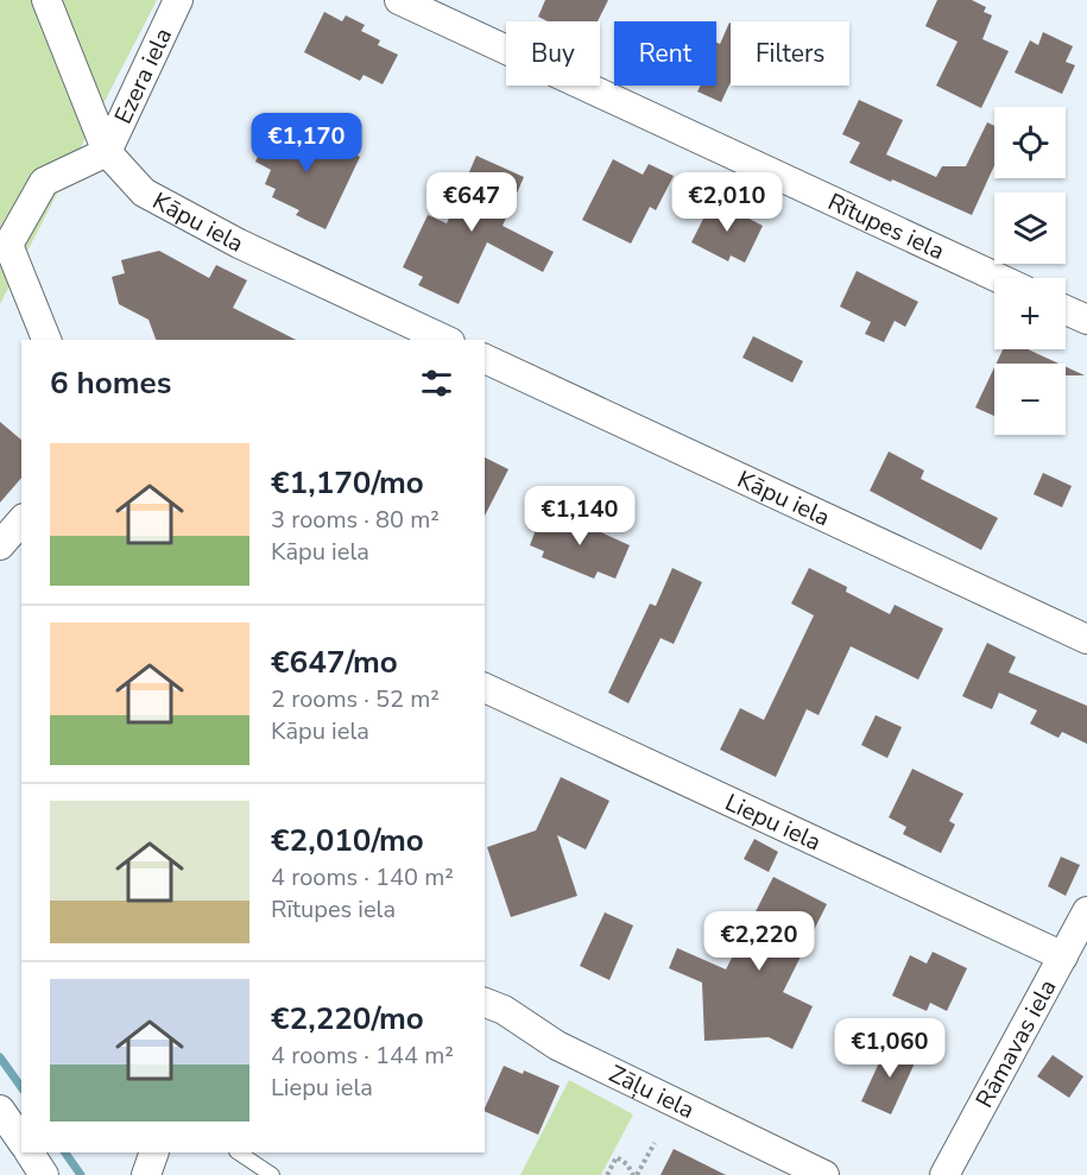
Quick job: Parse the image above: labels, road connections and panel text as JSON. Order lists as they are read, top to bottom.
{
  "streets": {
    "street": [
      "Ezera iela",
      "Kāpu iela",
      "Rītupes iela",
      "Liepu iela",
      "Rāmavas iela",
      "Zāļu iela"
    ]
  },
  "crossings": [
    ["Ezera iela", "Kāpu iela"],
    ["Liepu iela", "Rāmavas iela"]
  ],
  "page": {
    "chip": ["Buy", "Rent", "Filters"],
    "map_buttons": ["+", "−"],
    "price": [
      "€1,170",
      "€647",
      "€2,010",
      "€1,140",
      "€2,220",
      "€1,060"
    ],
    "heading": "6 homes",
    "list": [
      {
        "name": "€1,170/mo",
        "note": "3 rooms · 80 m² · Kāpu iela"
      },
      {
        "name": "€647/mo",
        "note": "2 rooms · 52 m² · Kāpu iela"
      },
      {
        "name": "€2,010/mo",
        "note": "4 rooms · 140 m² · Rītupes iela"
      },
      {
        "name": "€2,220/mo",
        "note": "4 rooms · 144 m² · Liepu iela"
      }
    ]
  }
}
